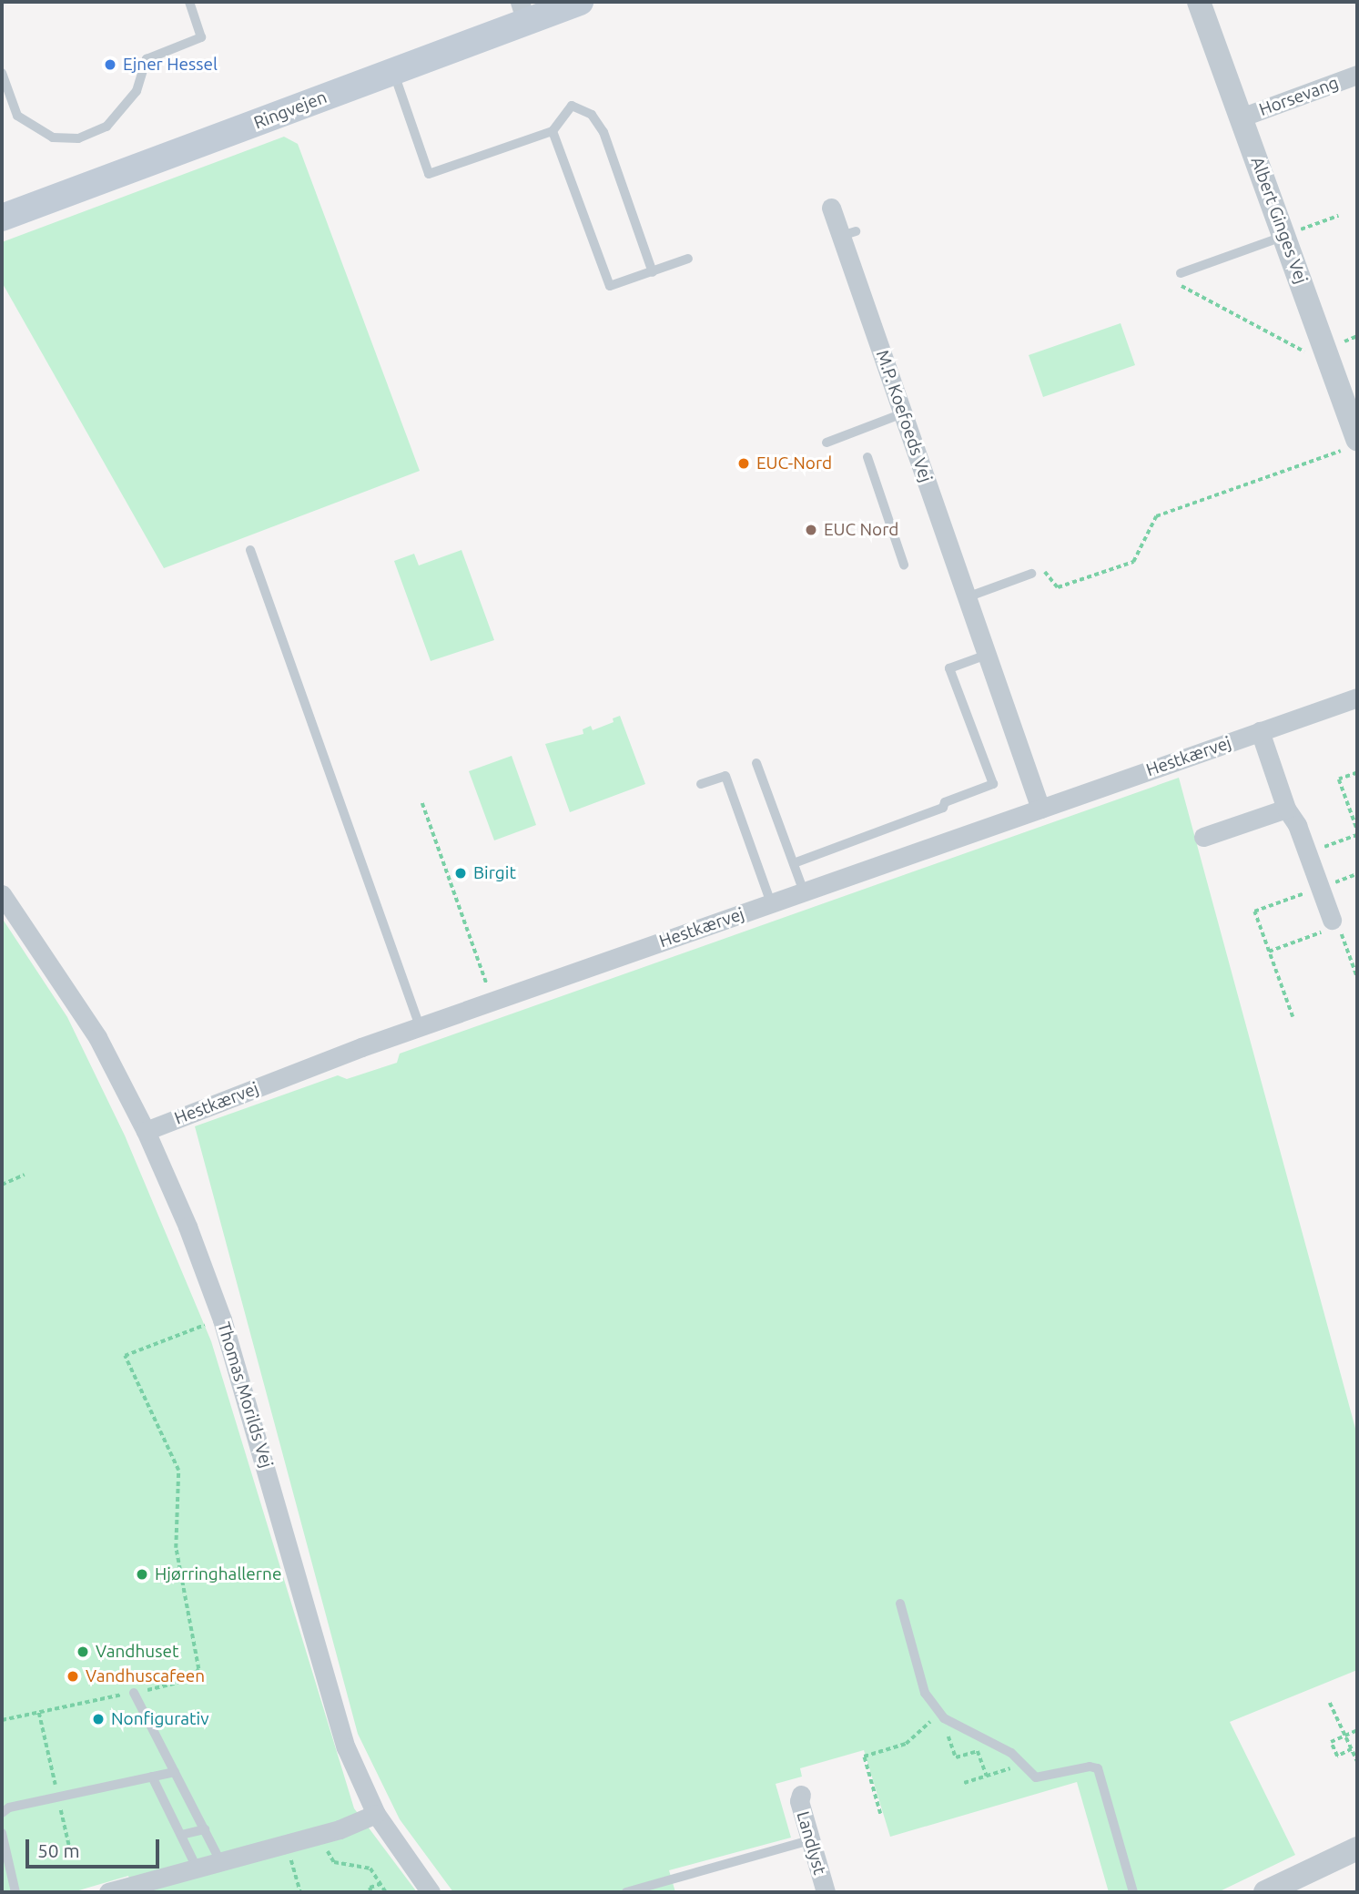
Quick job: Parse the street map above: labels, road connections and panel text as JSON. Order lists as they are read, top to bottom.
{
  "streets": {
    "main road": ["Ringvejen"],
    "street": [
      "Horsevang",
      "Albert Ginges Vej",
      "M.P. Koefoeds Vej",
      "Hestkærvej",
      "Thomas Morilds Vej",
      "Landlyst"
    ]
  },
  "crossings": [
    ["Horsevang", "Albert Ginges Vej"],
    ["M.P. Koefoeds Vej", "Hestkærvej"],
    ["Hestkærvej", "Thomas Morilds Vej"]
  ],
  "places": [
    "Ejner Hessel",
    "EUC-Nord",
    "EUC Nord",
    "Birgit",
    "Hjørringhallerne",
    "Vandhuset",
    "Vandhuscafeen",
    "Nonfigurativ"
  ],
  "scale_bar": "50 m"
}
